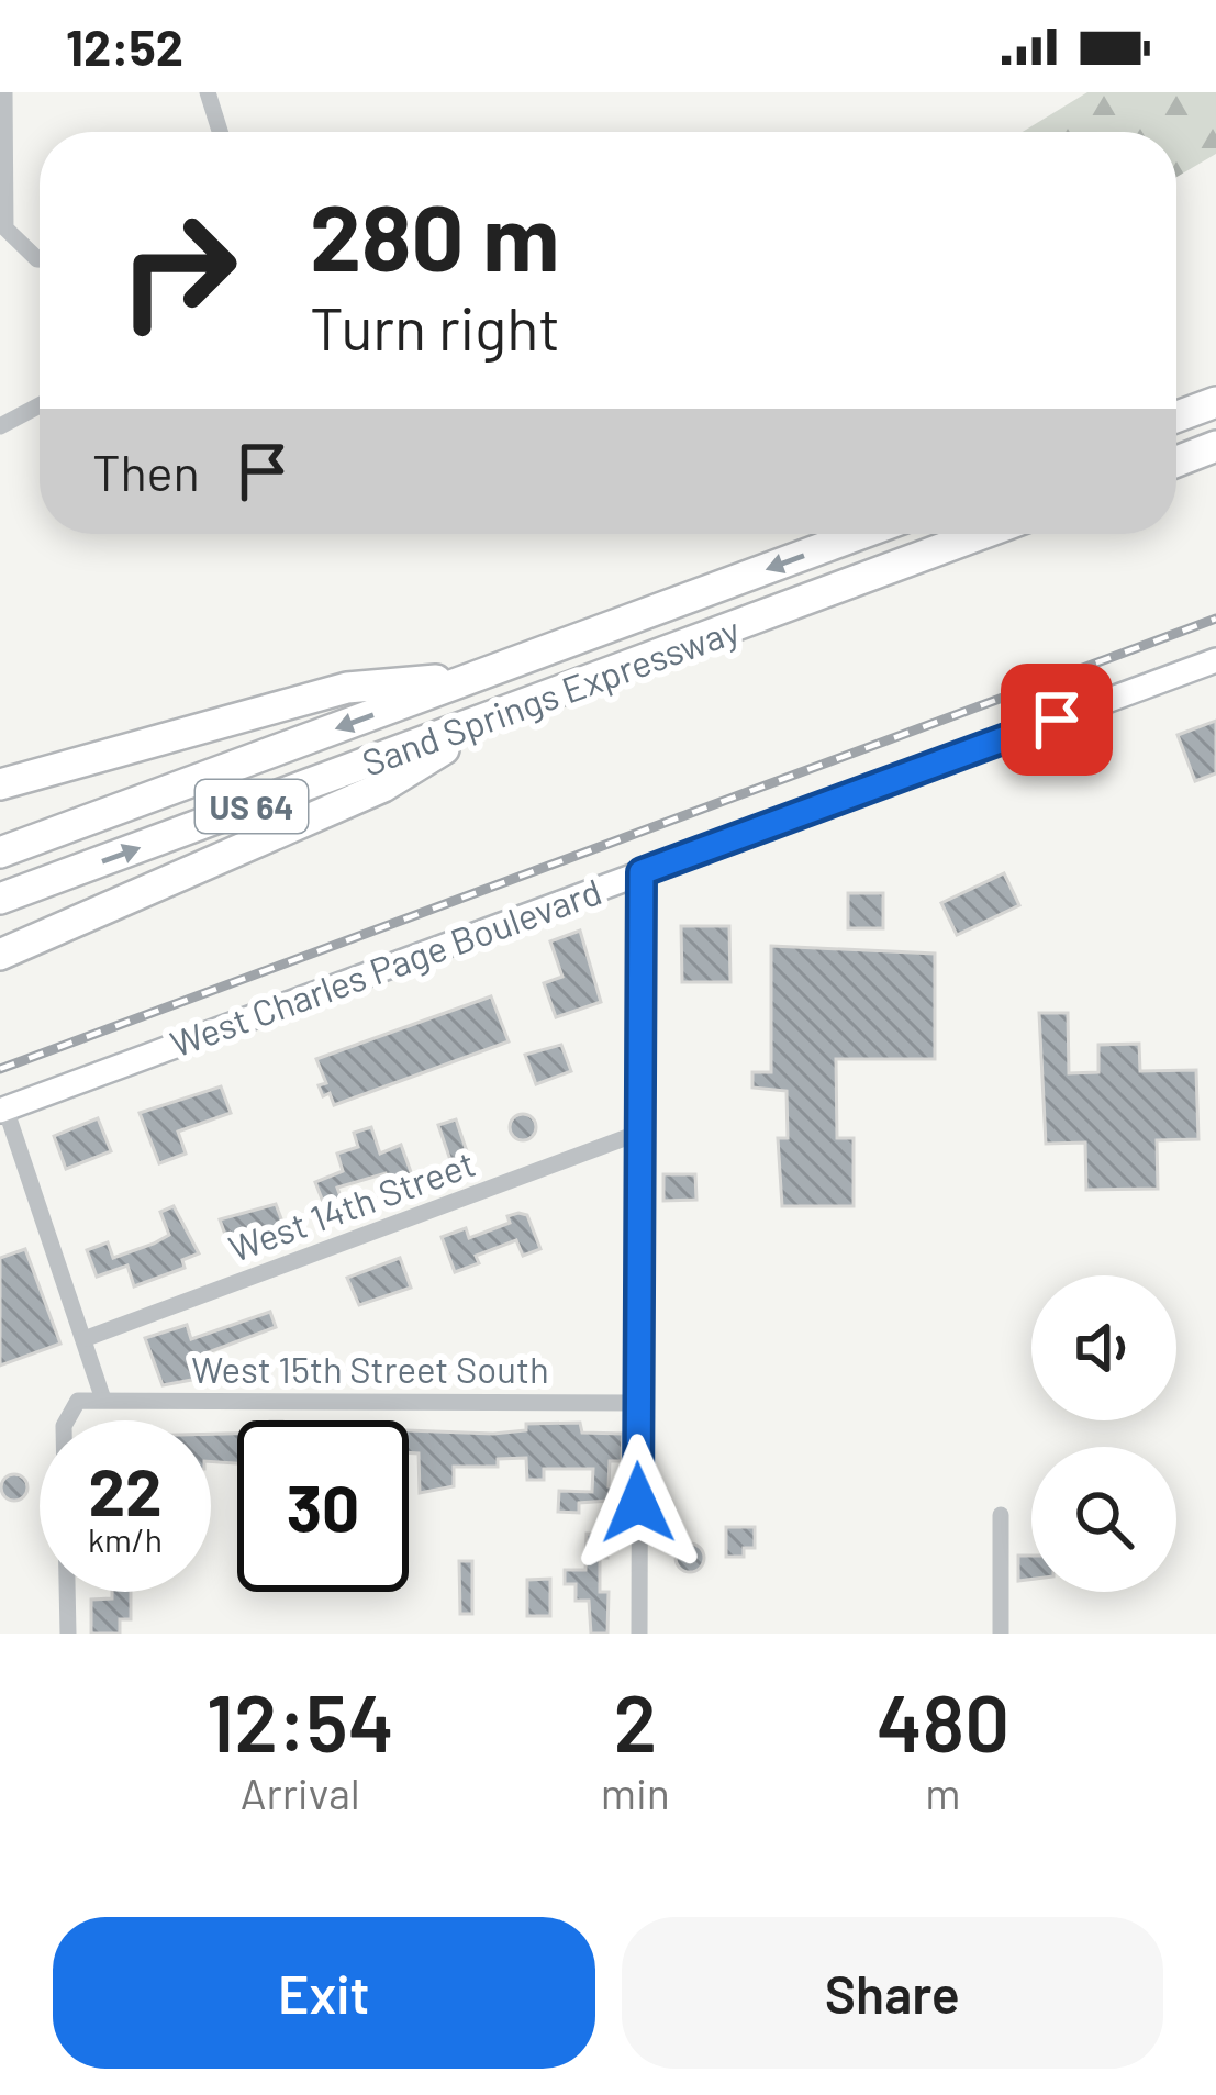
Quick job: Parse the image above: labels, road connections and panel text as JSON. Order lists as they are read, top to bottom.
{
  "streets": {
    "highway": ["Sand Springs Expressway", "US 64"],
    "main road": ["West Charles Page Boulevard"],
    "street": ["West 14th Street", "West 15th Street South"]
  },
  "page": {
    "status": "12:52",
    "turn": ["280 m", "Turn right"],
    "then": "Then",
    "speed": "22 km/h",
    "limit": "30",
    "eta": [
      "12:54",
      "Arrival",
      "2",
      "min",
      "480",
      "m"
    ],
    "buttons": ["Exit", "Share"]
  }
}
